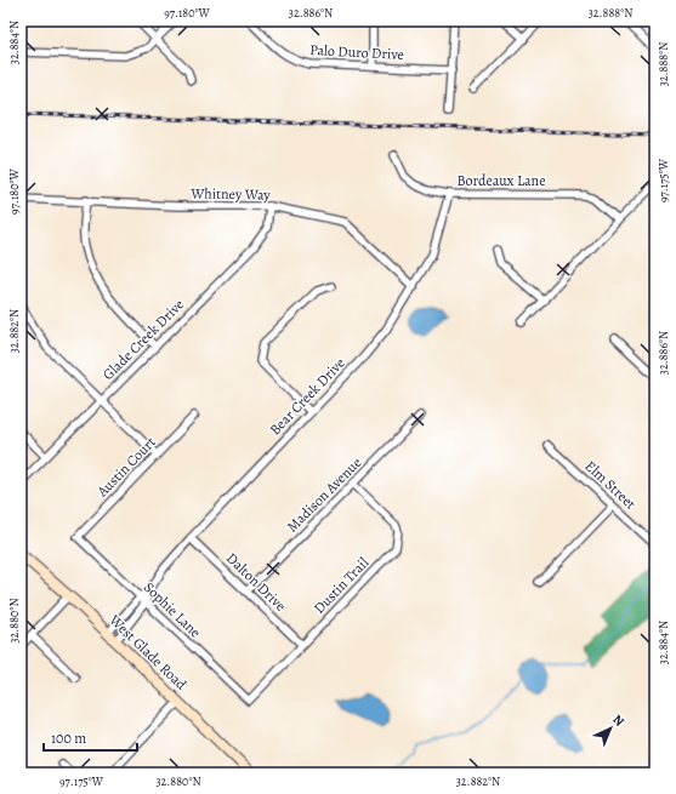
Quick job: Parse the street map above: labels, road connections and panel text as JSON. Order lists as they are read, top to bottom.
{
  "streets": {
    "main road": ["West Glade Road"],
    "street": [
      "Palo Duro Drive",
      "Bordeaux Lane",
      "Whitney Way",
      "Glade Creek Drive",
      "Bear Creek Drive",
      "Austin Court",
      "Elm Street",
      "Madison Avenue",
      "Dalton Drive",
      "Dustin Trail",
      "Sophie Lane"
    ]
  },
  "crossings": [
    ["Bordeaux Lane", "Bear Creek Drive"],
    ["Whitney Way", "Glade Creek Drive"],
    ["Whitney Way", "Bear Creek Drive"],
    ["Bear Creek Drive", "Dalton Drive"],
    ["Bear Creek Drive", "Sophie Lane"],
    ["Bear Creek Drive", "West Glade Road"],
    ["Austin Court", "Sophie Lane"],
    ["Madison Avenue", "Dalton Drive"],
    ["Madison Avenue", "Dustin Trail"],
    ["Dalton Drive", "Dustin Trail"],
    ["Dustin Trail", "Sophie Lane"]
  ],
  "scale_bar": "100 m",
  "north": "top right",
  "coordinates": [
    "97.180°W",
    "32.886°N",
    "32.888°N",
    "32.884°N",
    "97.175°W",
    "32.882°N",
    "32.880°N"
  ]
}
